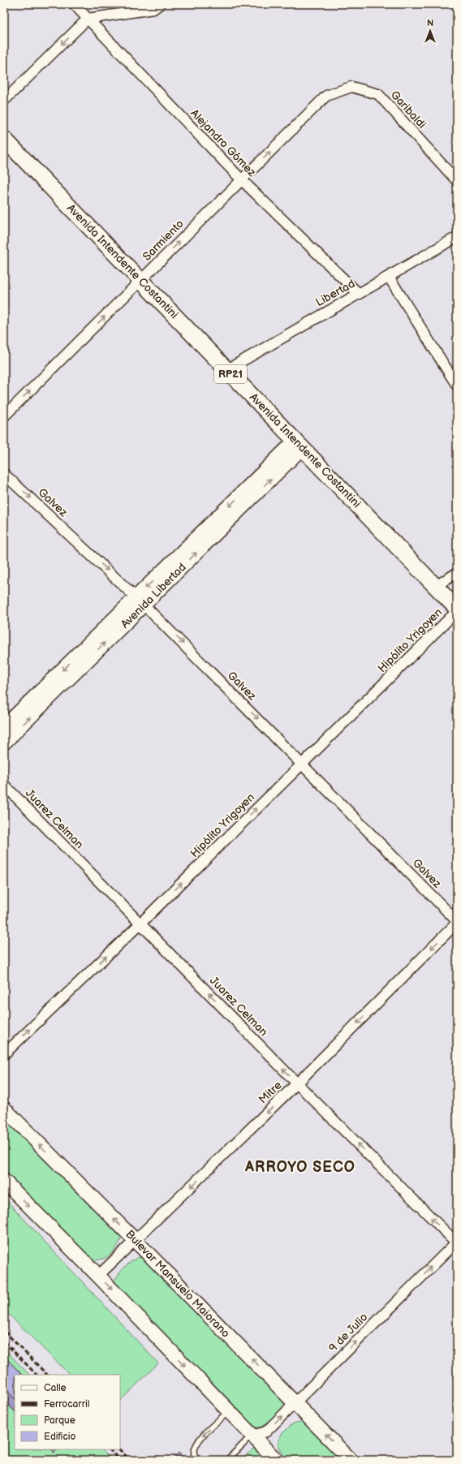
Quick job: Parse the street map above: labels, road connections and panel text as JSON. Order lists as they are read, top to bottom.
{
  "streets": {
    "main road": [
      "Avenida Intendente Costantini",
      "RP21",
      "Avenida Libertad",
      "Bulevar Mansuelo Maiorano"
    ],
    "street": [
      "Garibaldi",
      "Alejandro Gómez",
      "Sarmiento",
      "Libertad",
      "Galvez",
      "Hipólito Yrigoyen",
      "Juarez Celman",
      "Mitre",
      "9 de Julio"
    ]
  },
  "crossings": [
    ["Garibaldi", "Sarmiento"],
    ["Alejandro Gómez", "Sarmiento"],
    ["Alejandro Gómez", "Libertad"],
    ["Sarmiento", "Avenida Intendente Costantini"],
    ["Avenida Intendente Costantini", "Libertad"],
    ["Avenida Intendente Costantini", "Avenida Libertad"],
    ["Galvez", "Avenida Libertad"],
    ["Galvez", "Hipólito Yrigoyen"],
    ["Galvez", "Mitre"],
    ["Hipólito Yrigoyen", "Juarez Celman"],
    ["Juarez Celman", "Mitre"],
    ["Juarez Celman", "9 de Julio"],
    ["Mitre", "Bulevar Mansuelo Maiorano"],
    ["Bulevar Mansuelo Maiorano", "9 de Julio"]
  ],
  "one_way": [
    "Sarmiento",
    "Galvez",
    "Hipólito Yrigoyen",
    "Juarez Celman",
    "Mitre",
    "9 de Julio"
  ],
  "districts": ["ARROYO SECO"],
  "legend": [
    "Calle",
    "Ferrocarril",
    "Parque",
    "Edificio"
  ],
  "north": "top"
}
